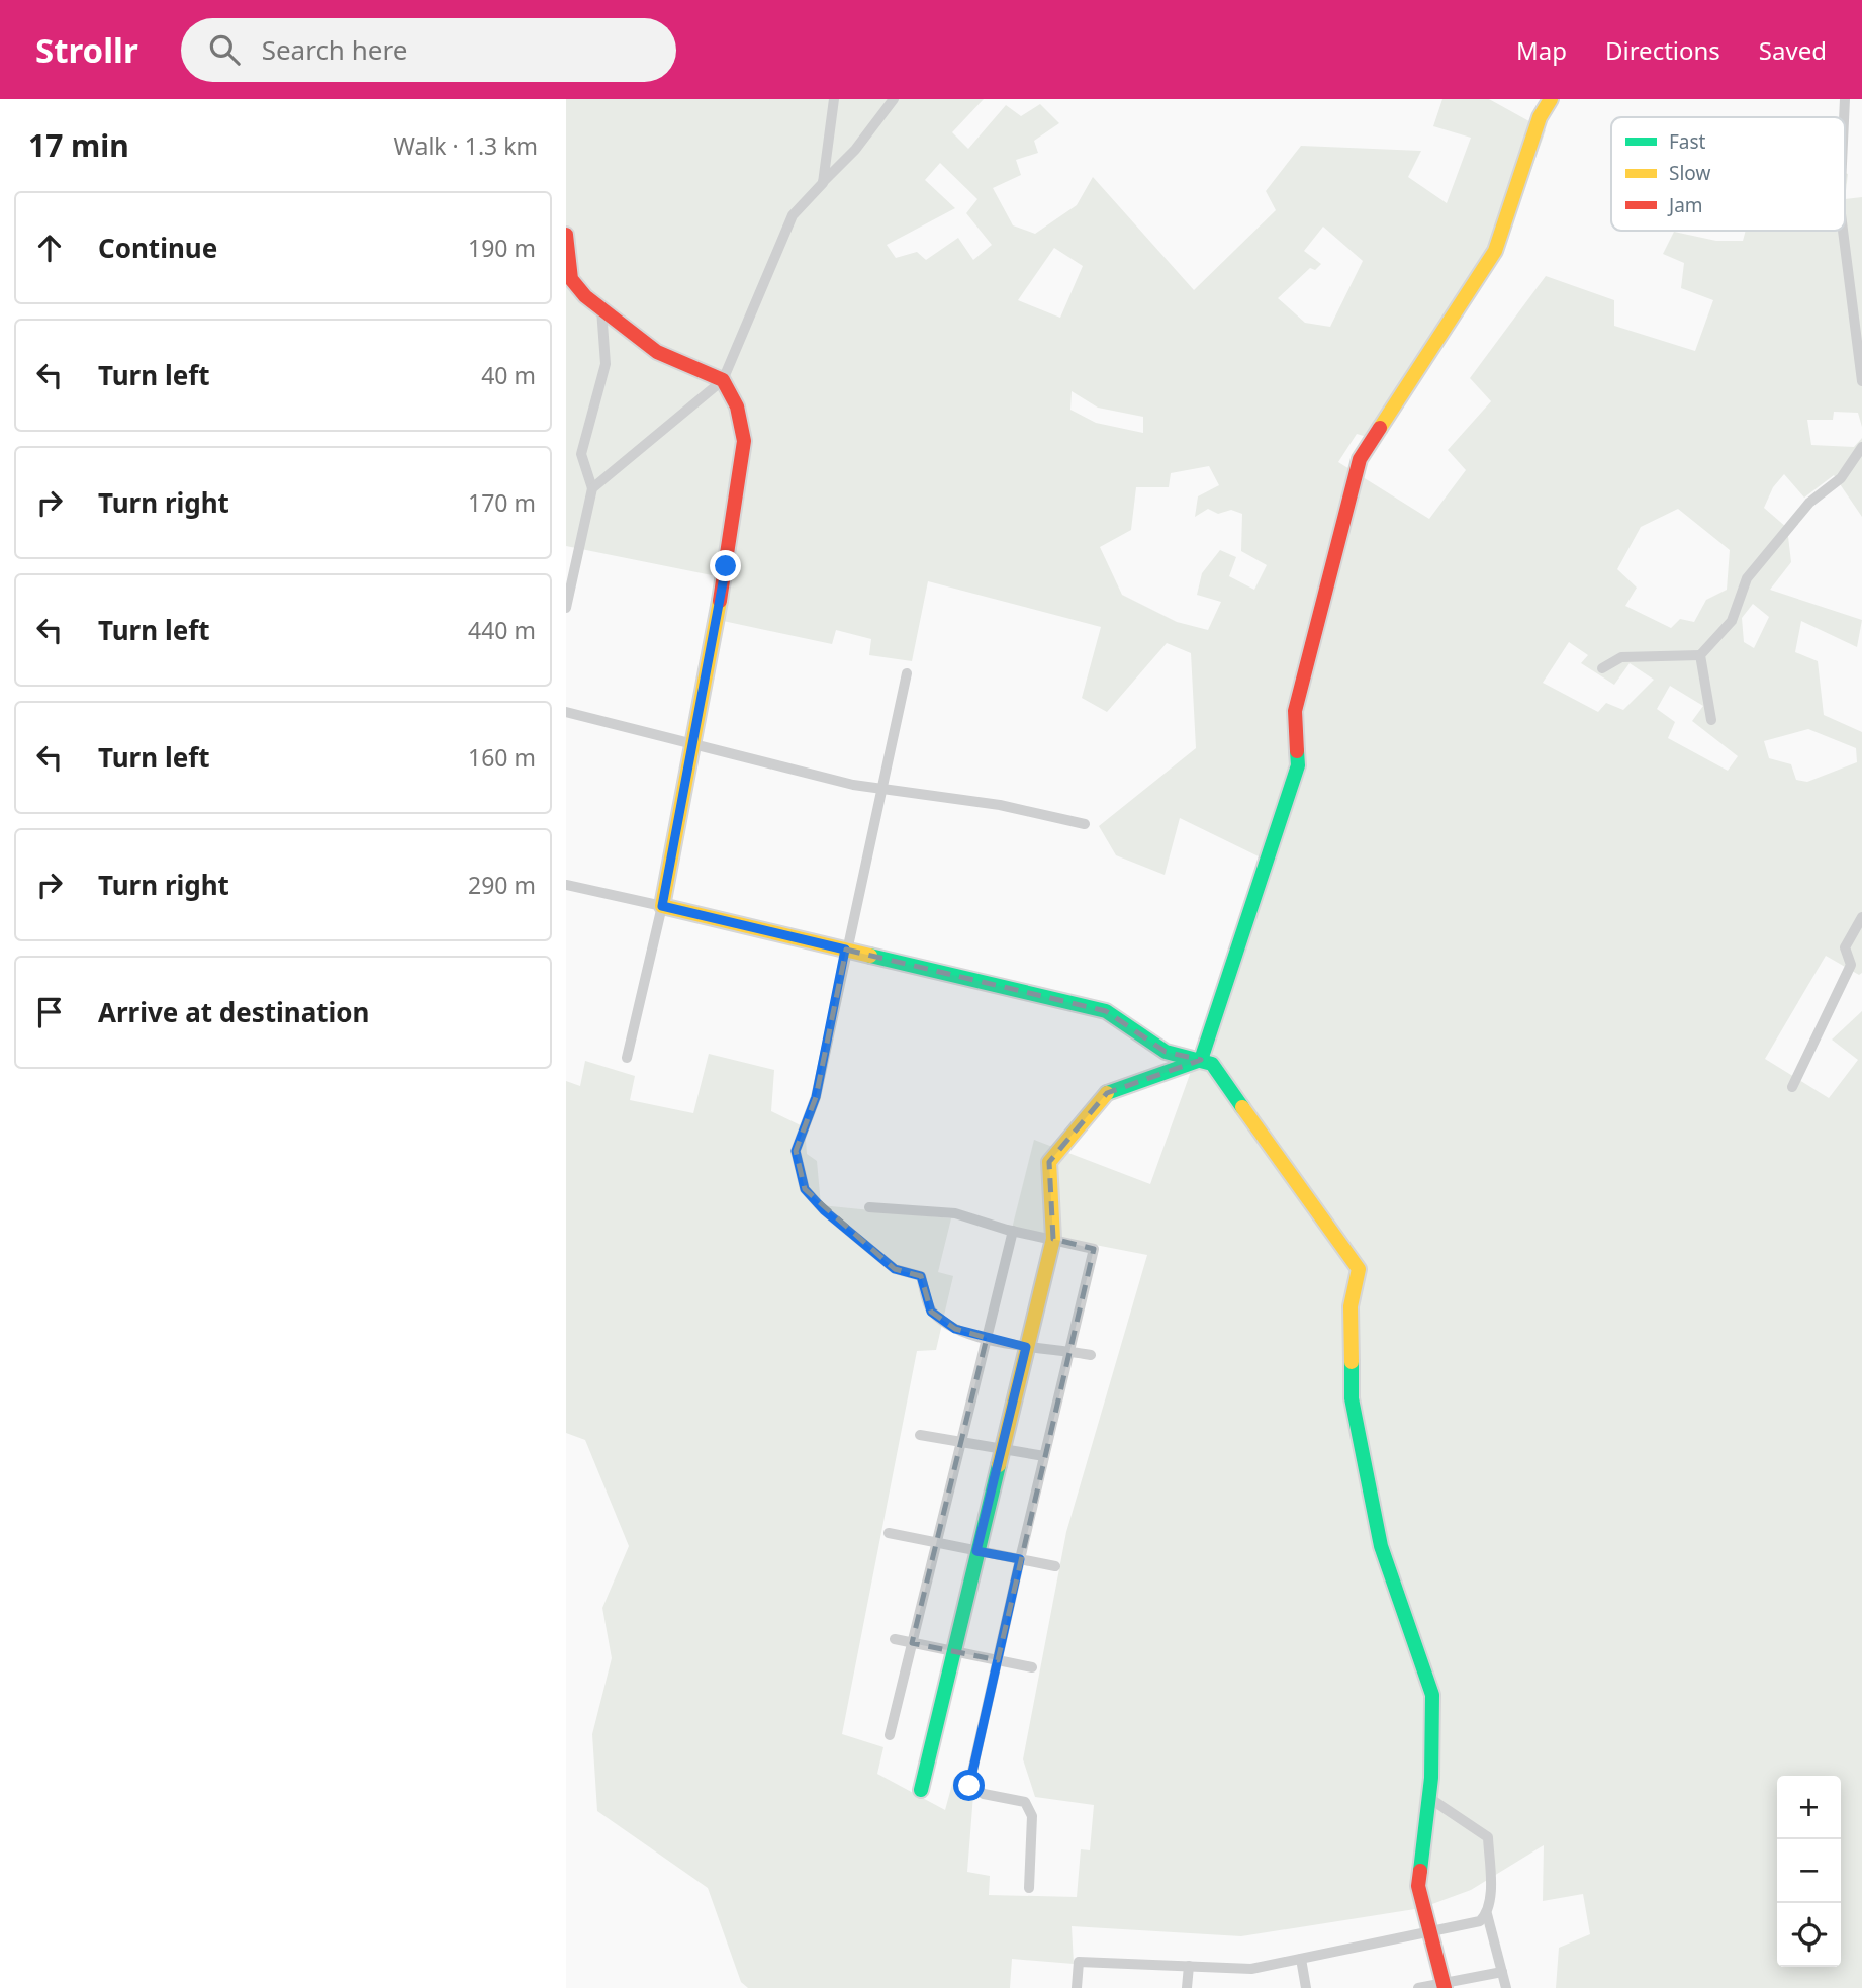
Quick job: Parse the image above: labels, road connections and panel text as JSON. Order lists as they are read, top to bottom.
{
  "legend": ["Fast", "Slow", "Jam"],
  "page": {
    "header": "Strollr",
    "search": "Search here",
    "nav": ["Map", "Directions", "Saved"],
    "heading": ["17 min", "Walk · 1.3 km"],
    "list": [
      ["Continue", "190 m"],
      ["Turn left", "40 m"],
      ["Turn right", "170 m"],
      ["Turn left", "440 m"],
      ["Turn left", "160 m"],
      ["Turn right", "290 m"],
      "Arrive at destination"
    ],
    "map_buttons": ["+", "−"]
  }
}
